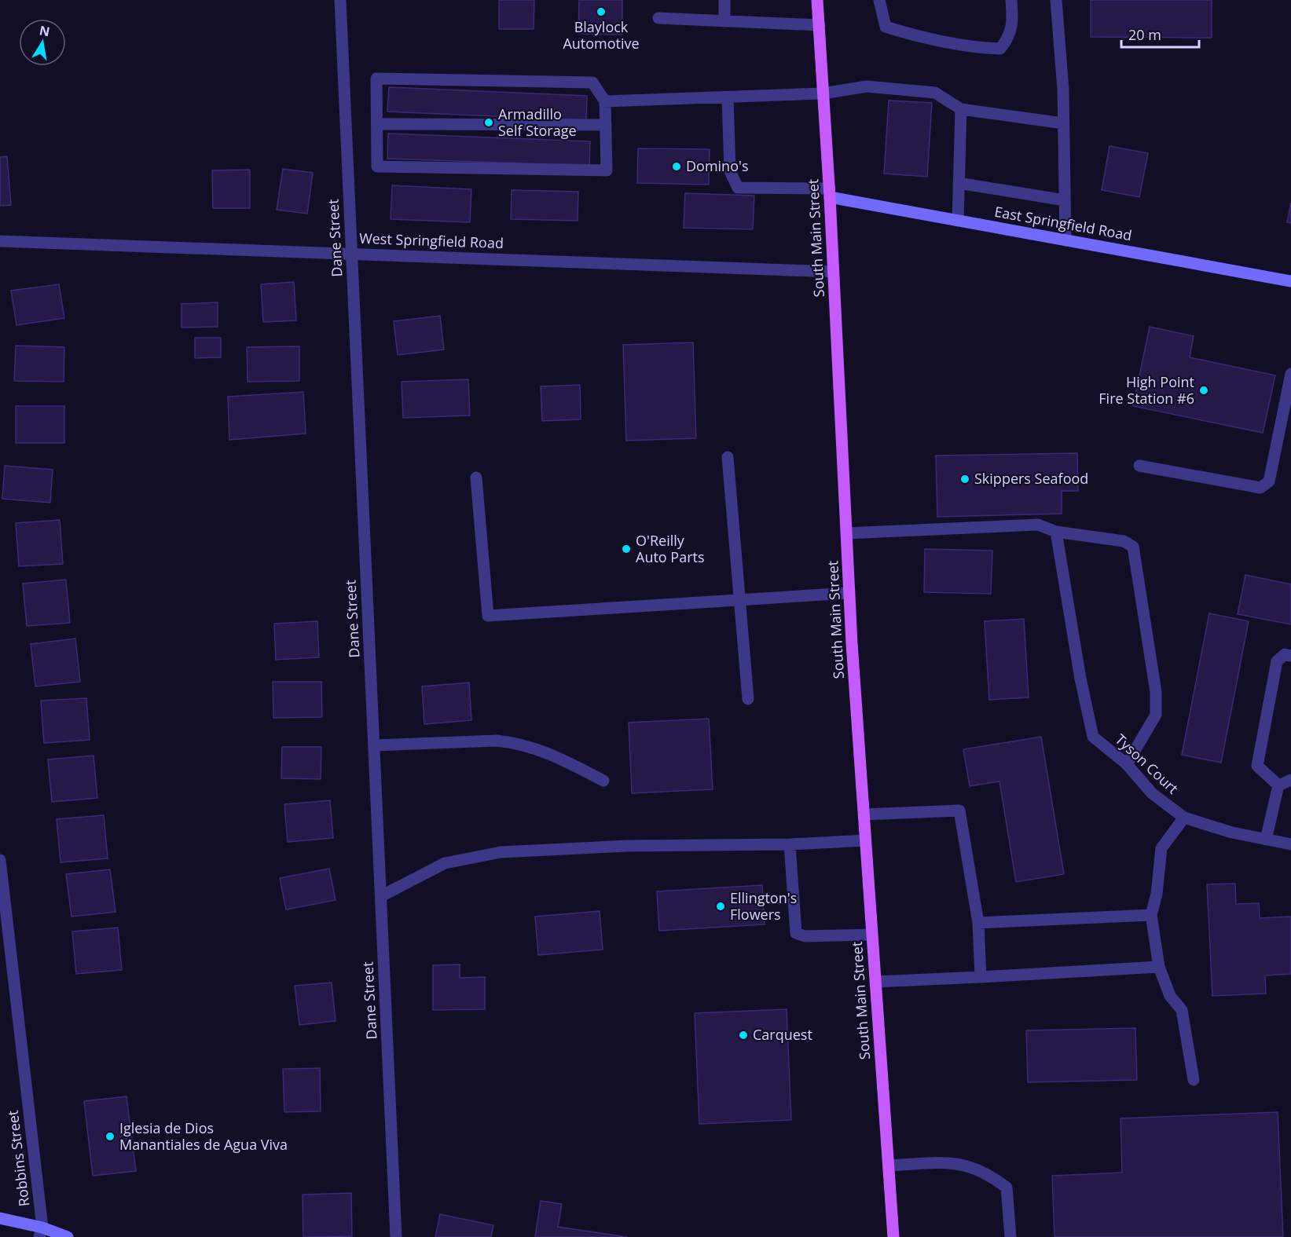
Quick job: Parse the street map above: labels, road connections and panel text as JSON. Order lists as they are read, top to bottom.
{
  "streets": {
    "main road": ["South Main Street"],
    "street": [
      "East Springfield Road",
      "Dane Street",
      "West Springfield Road",
      "Tyson Court",
      "Robbins Street"
    ]
  },
  "crossings": [
    ["East Springfield Road", "South Main Street"],
    ["Dane Street", "West Springfield Road"],
    ["South Main Street", "West Springfield Road"]
  ],
  "places": [
    "Blaylock Automotive",
    "Armadillo Self Storage",
    "Domino's",
    "High Point Fire Station #6",
    "Skippers Seafood",
    "O'Reilly Auto Parts",
    "Ellington's Flowers",
    "Carquest",
    "Iglesia de Dios Manantiales de Agua Viva"
  ],
  "scale_bar": "20 m",
  "north": "top"
}
